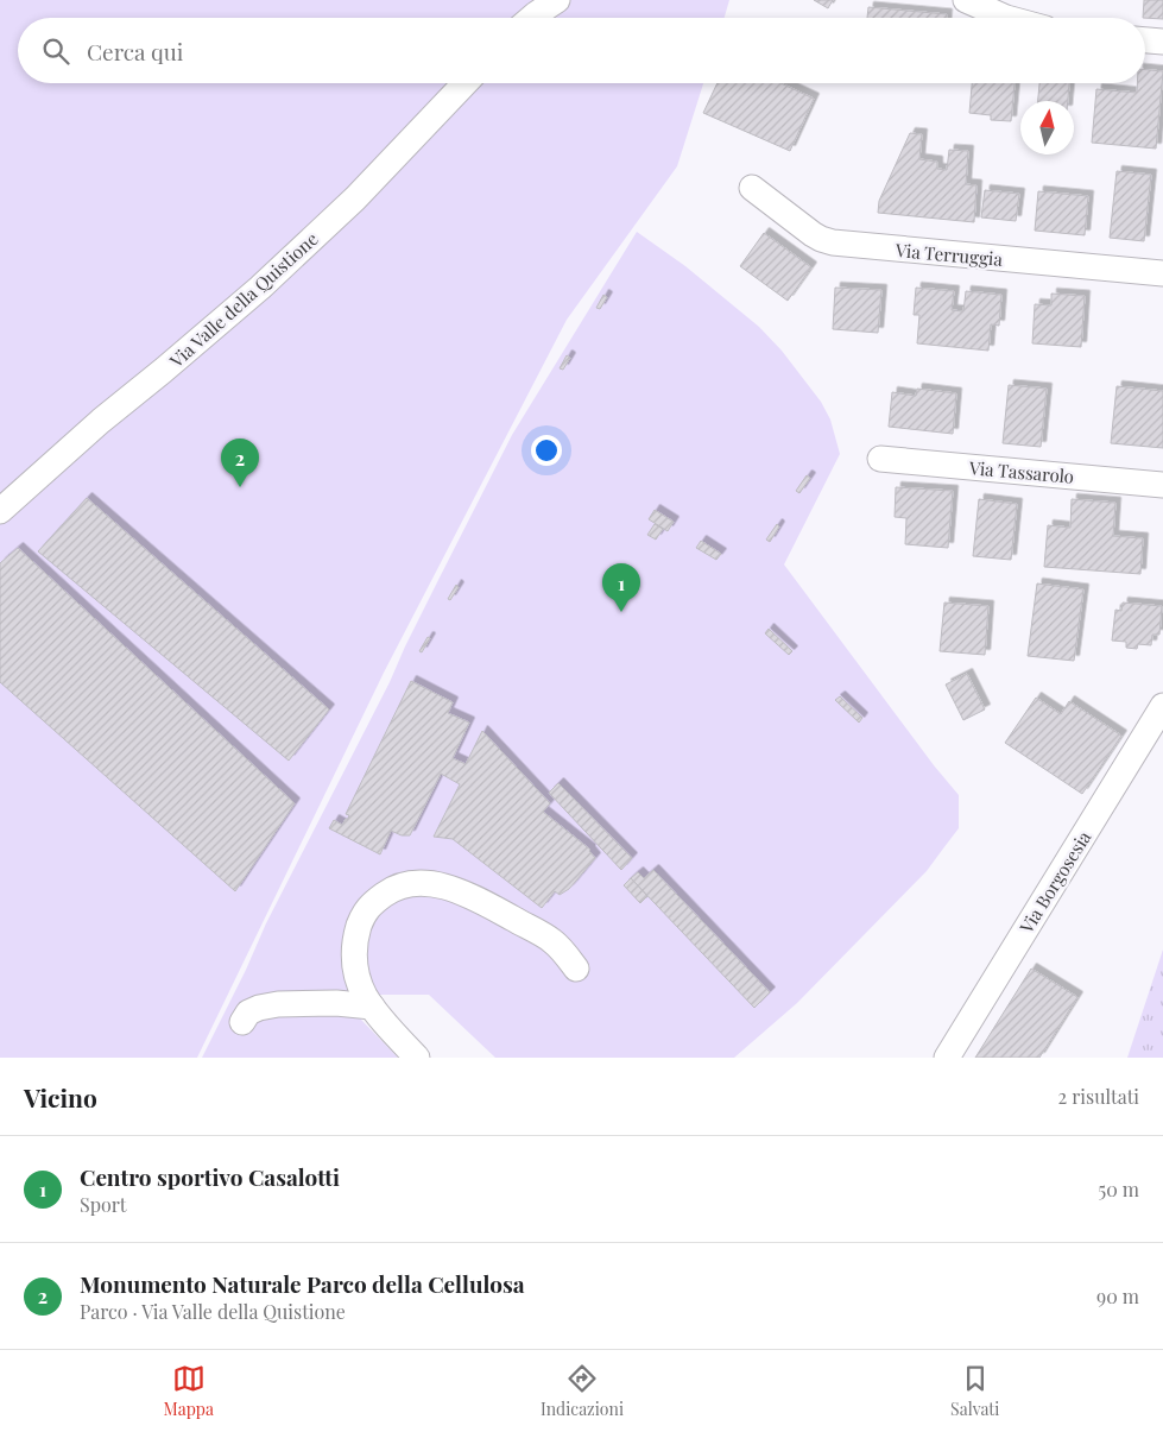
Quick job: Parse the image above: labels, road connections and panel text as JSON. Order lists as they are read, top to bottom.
{
  "streets": {
    "street": [
      "Via Terruggia",
      "Via Valle della Quistione",
      "Via Tassarolo",
      "Via Borgosesia"
    ]
  },
  "north": "top",
  "page": {
    "search": "Cerca qui",
    "pins": ["2", "1"],
    "heading": ["Vicino", "2 risultati"],
    "list": [
      {
        "mark": "1",
        "name": "Centro sportivo Casalotti",
        "note": "Sport",
        "value": "50 m"
      },
      {
        "mark": "2",
        "name": "Monumento Naturale Parco della Cellulosa",
        "note": "Parco · Via Valle della Quistione",
        "value": "90 m"
      }
    ],
    "nav": ["Mappa", "Indicazioni", "Salvati"]
  }
}
